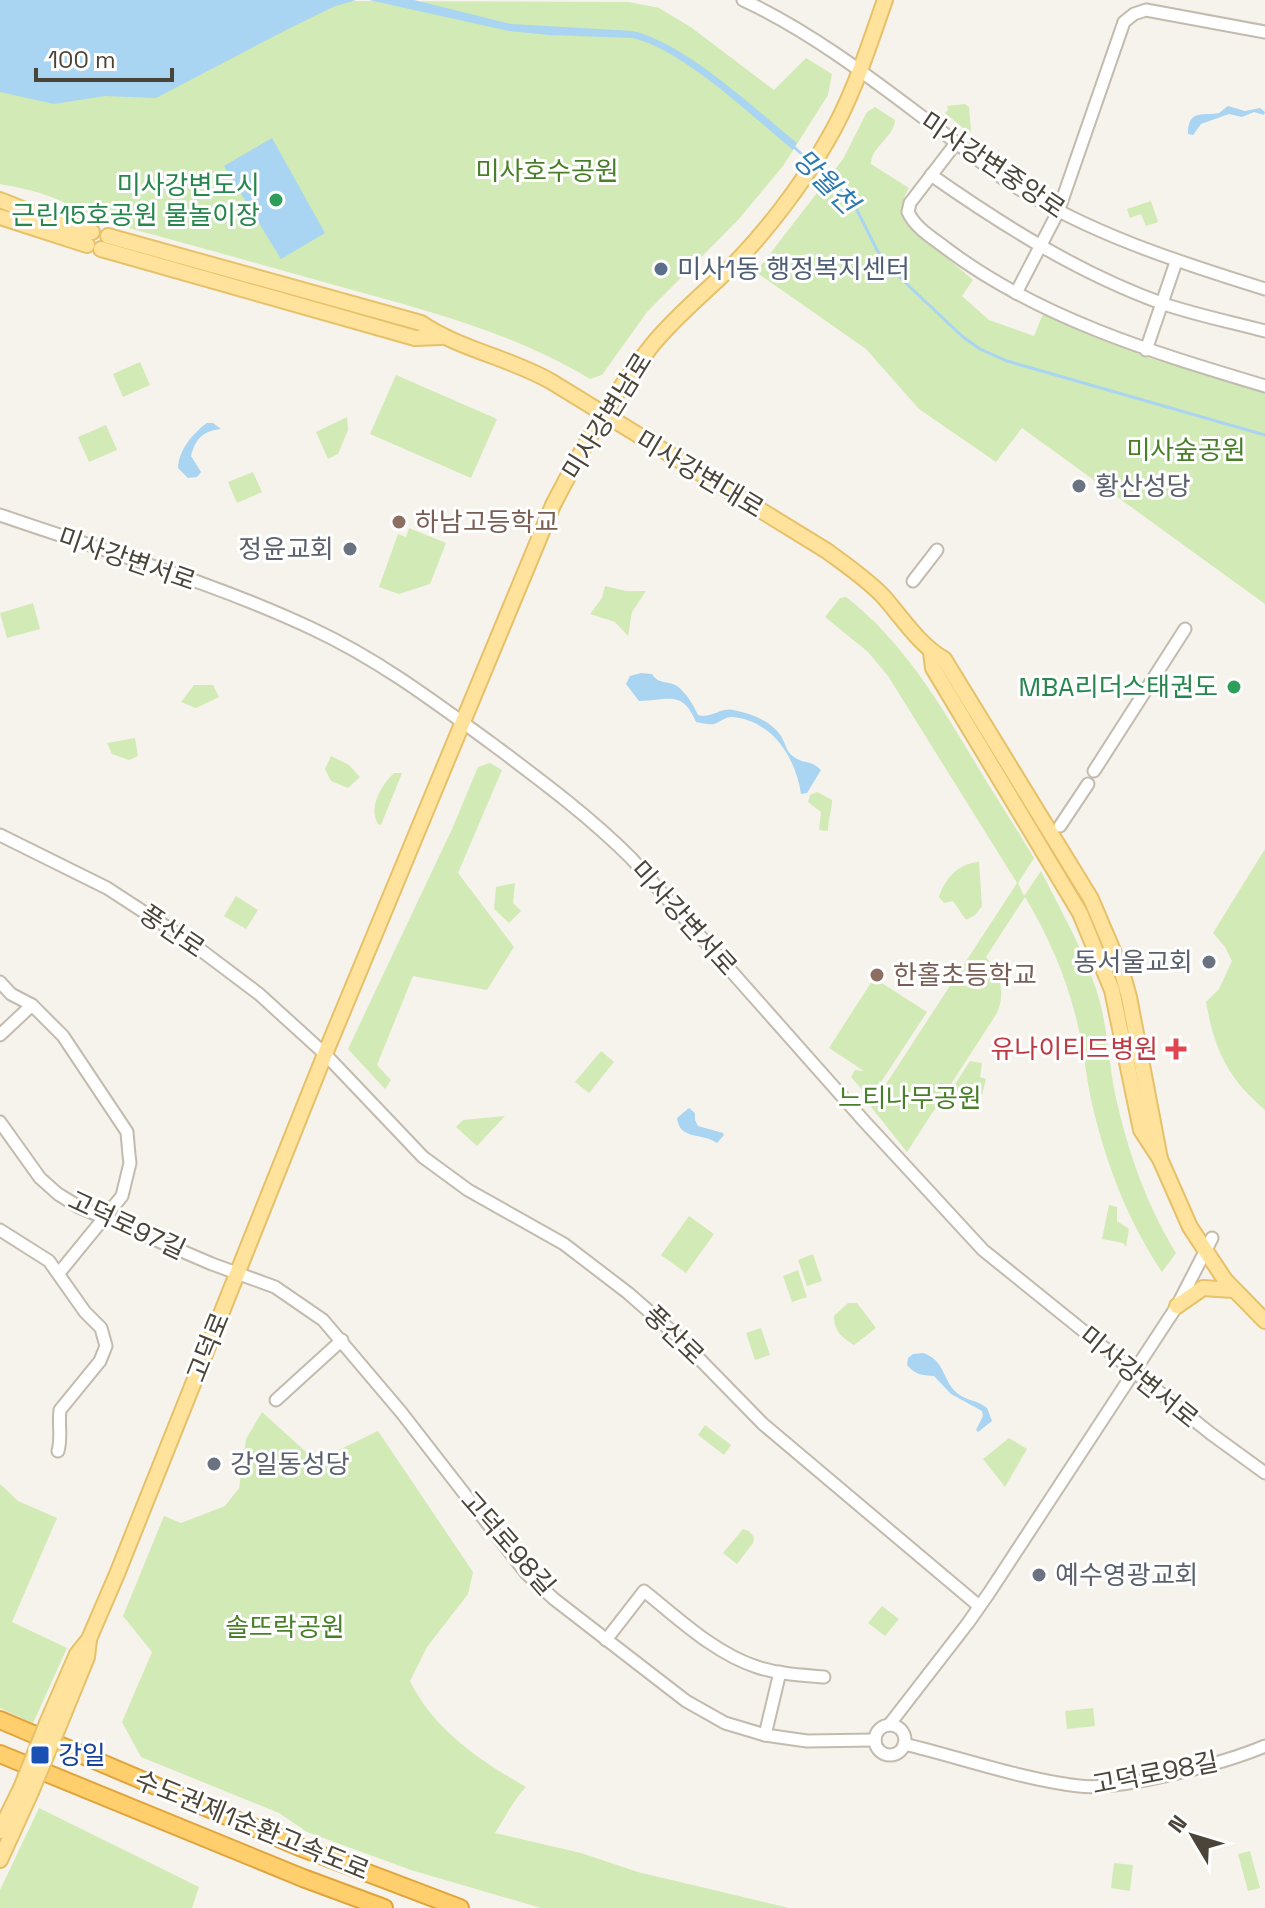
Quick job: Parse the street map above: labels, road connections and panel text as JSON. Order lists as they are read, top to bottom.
{
  "streets": {
    "highway": ["수도권제1순환고속도로"],
    "main road": ["미사강변남로", "미사강변대로", "고덕로"],
    "street": [
      "미사강변중앙로",
      "미사강변서로",
      "풍산로",
      "고덕로97길",
      "고덕로98길"
    ]
  },
  "crossings": [
    ["미사강변중앙로", "미사강변남로"],
    ["미사강변남로", "미사강변대로"],
    ["미사강변남로", "미사강변서로"],
    ["미사강변남로", "풍산로"],
    ["미사강변남로", "고덕로"],
    ["풍산로", "고덕로"],
    ["고덕로97길", "고덕로"],
    ["고덕로97길", "고덕로98길"],
    ["고덕로", "고덕로98길"]
  ],
  "water": ["망월천"],
  "parks": [
    "미사호수공원",
    "미사숲공원",
    "느티나무공원",
    "솔뜨락공원"
  ],
  "places": {
    "other": [
      "미사강변도시 근린15호공원 물놀이장",
      "미사1동 행정복지센터",
      "황산성당",
      "하남고등학교",
      "정윤교회",
      "MBA리더스태권도",
      "동서울교회",
      "한홀초등학교",
      "강일동성당",
      "예수영광교회"
    ],
    "health": ["유나이티드병원"],
    "transit": ["강일"]
  },
  "scale_bar": "100 m",
  "north": "top left"
}
